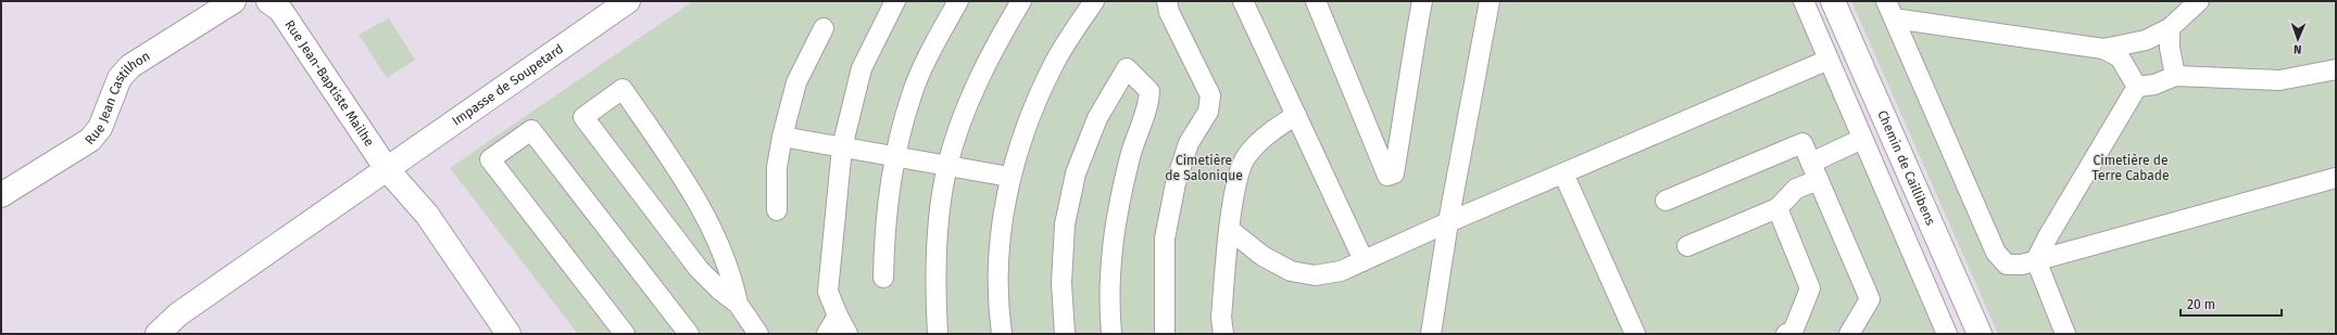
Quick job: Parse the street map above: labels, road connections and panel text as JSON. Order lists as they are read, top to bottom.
{
  "streets": {
    "street": [
      "Rue Jean-Baptiste Mailhe",
      "Impasse de Soupetard",
      "Rue Jean Castilhon",
      "Chemin de Caillibens"
    ]
  },
  "crossings": [
    ["Rue Jean-Baptiste Mailhe", "Impasse de Soupetard"]
  ],
  "parks": ["Cimetière de Salonique", "Cimetière de Terre Cabade"],
  "scale_bar": "20 m",
  "north": "bottom"
}
